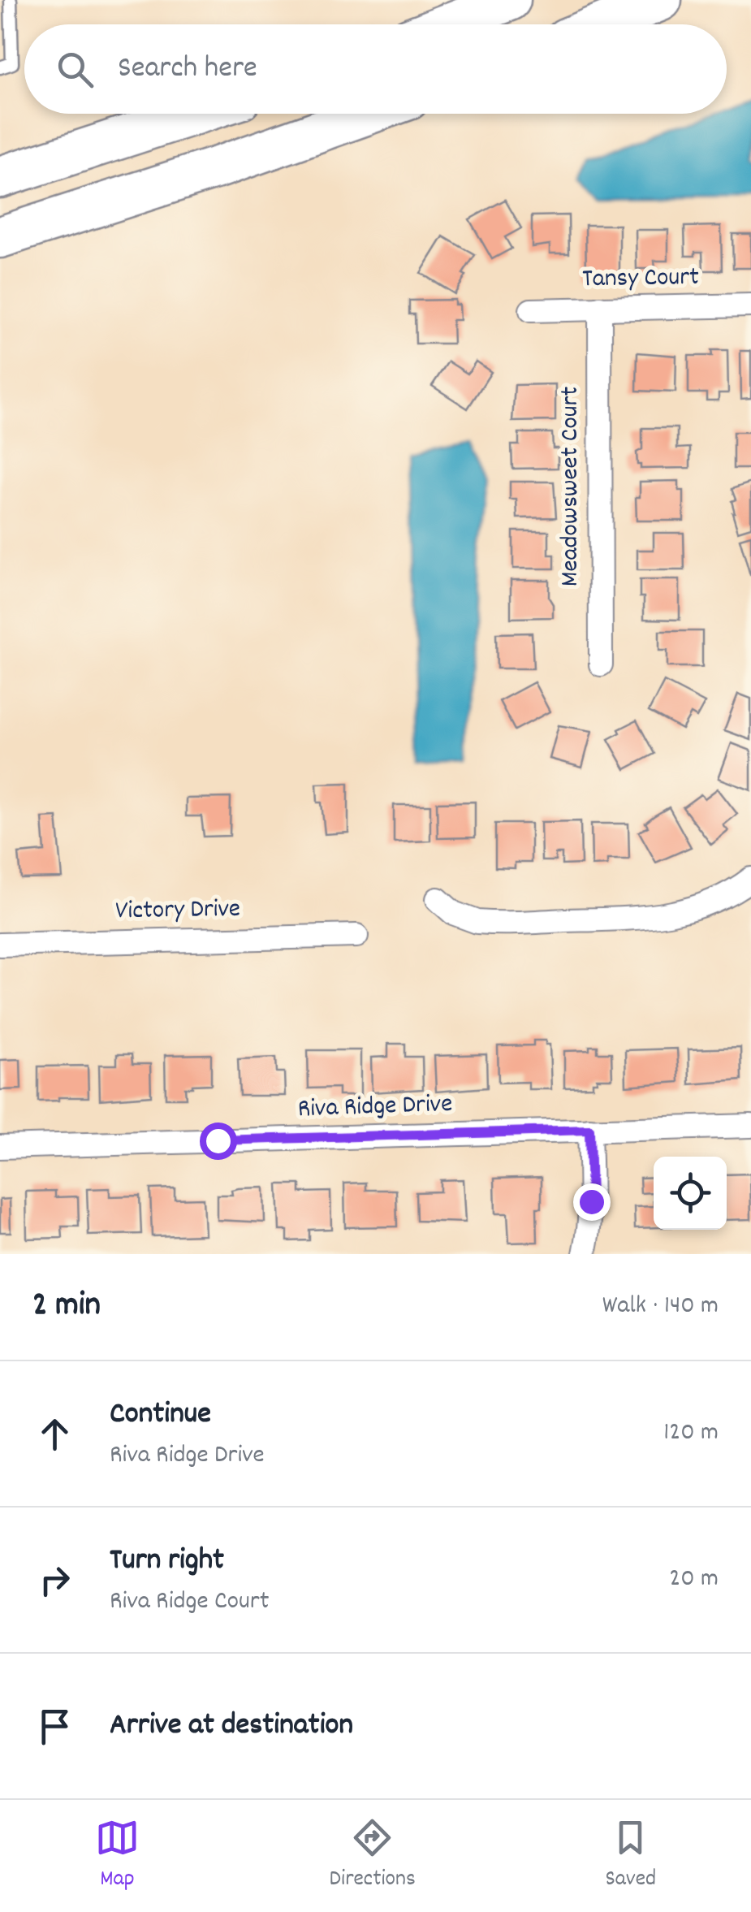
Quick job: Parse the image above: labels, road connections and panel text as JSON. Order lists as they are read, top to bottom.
{
  "streets": {
    "street": [
      "Tansy Court",
      "Meadowsweet Court",
      "Victory Drive",
      "Riva Ridge Drive"
    ]
  },
  "crossings": [
    ["Tansy Court", "Meadowsweet Court"]
  ],
  "page": {
    "search": "Search here",
    "heading": ["2 min", "Walk · 140 m"],
    "list": [
      ["Continue", "Riva Ridge Drive", "120 m"],
      ["Turn right", "Riva Ridge Court", "20 m"],
      "Arrive at destination"
    ],
    "nav": ["Map", "Directions", "Saved"]
  }
}
